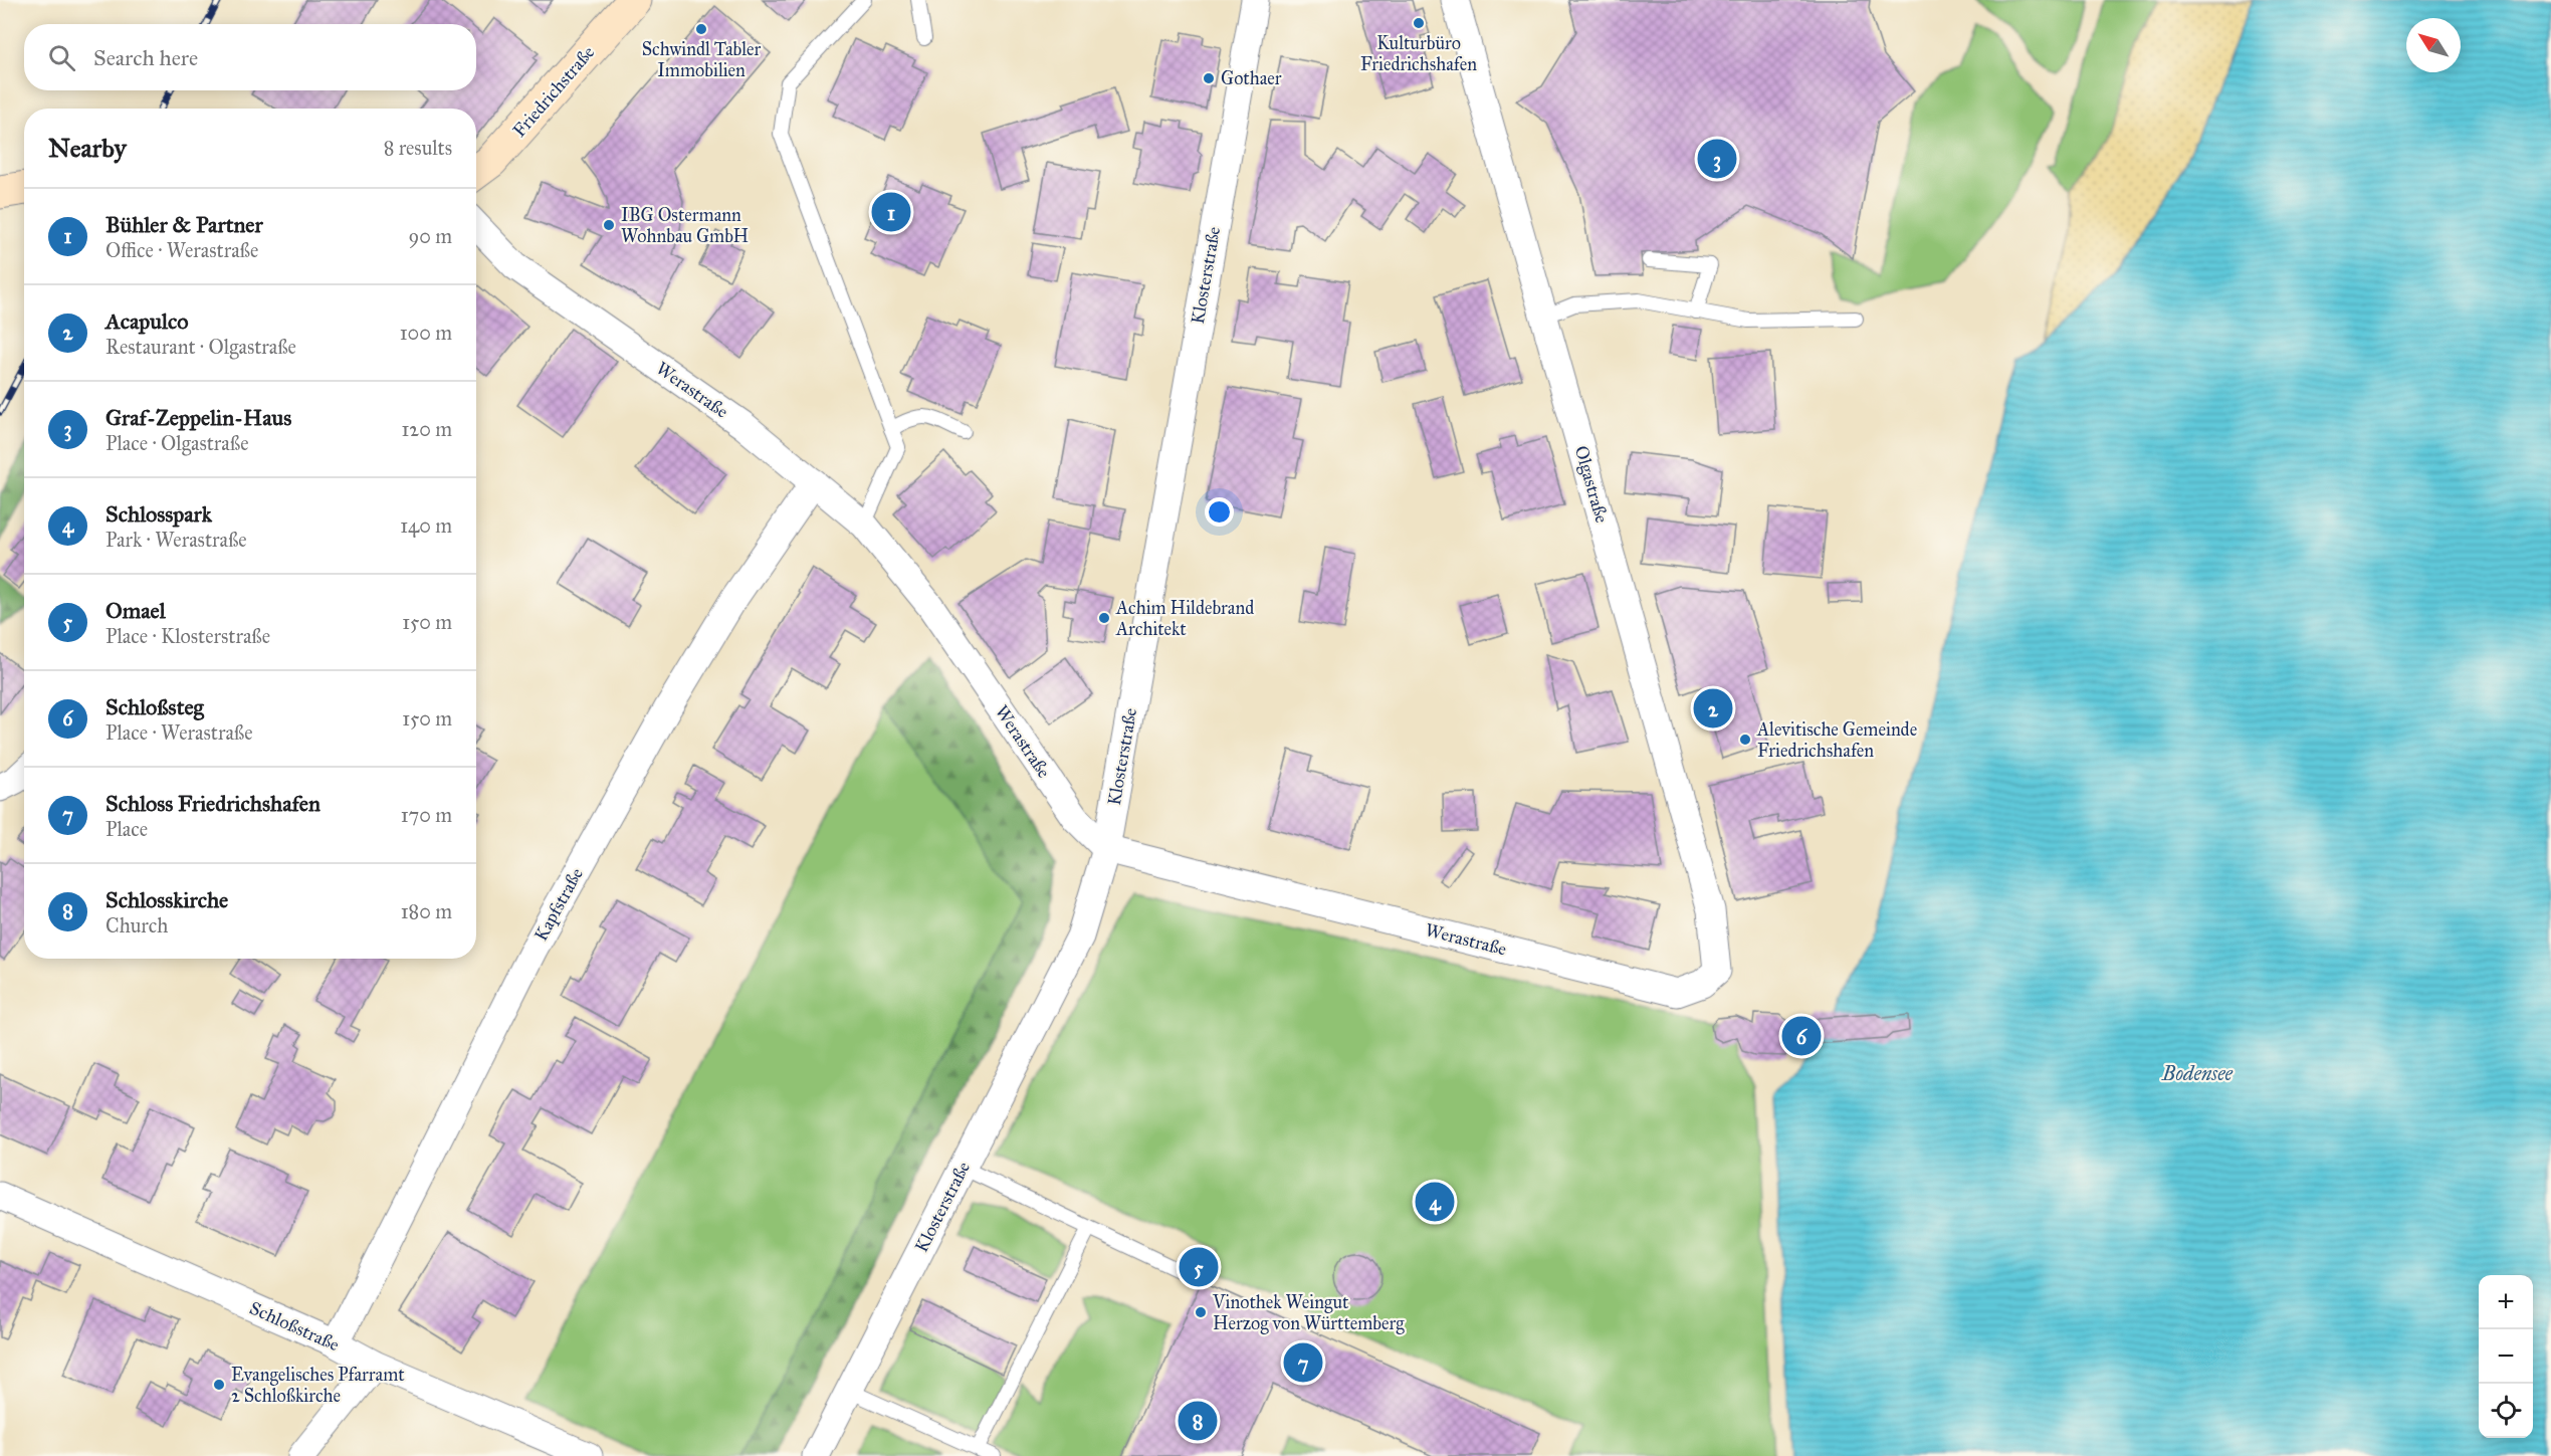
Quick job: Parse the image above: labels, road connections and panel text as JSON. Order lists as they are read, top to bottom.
{
  "streets": {
    "main road": ["Friedrichstraße"],
    "street": [
      "Klosterstraße",
      "Werastraße",
      "Olgastraße",
      "Kapfstraße",
      "Schloßstraße"
    ]
  },
  "crossings": [
    ["Klosterstraße", "Werastraße"],
    ["Werastraße", "Olgastraße"],
    ["Werastraße", "Kapfstraße"],
    ["Kapfstraße", "Schloßstraße"]
  ],
  "water": ["Bodensee"],
  "places": [
    "Kulturbüro Friedrichshafen",
    "Schwindl Tabler Immobilien",
    "Gothaer",
    "IBG Ostermann Wohnbau GmbH",
    "Achim Hildebrand Architekt",
    "Alevitische Gemeinde Friedrichshafen",
    "Vinothek Weingut Herzog von Württemberg",
    "Evangelisches Pfarramt 2 Schloßkirche"
  ],
  "north": "top left",
  "page": {
    "search": "Search here",
    "heading": ["Nearby", "8 results"],
    "pins": [
      "3",
      "1",
      "2",
      "6",
      "4",
      "5",
      "7",
      "8"
    ],
    "list": [
      {
        "mark": "1",
        "name": "Bühler & Partner",
        "note": "Office · Werastraße",
        "value": "90 m"
      },
      {
        "mark": "2",
        "name": "Acapulco",
        "note": "Restaurant · Olgastraße",
        "value": "100 m"
      },
      {
        "mark": "3",
        "name": "Graf-Zeppelin-Haus",
        "note": "Place · Olgastraße",
        "value": "120 m"
      },
      {
        "mark": "4",
        "name": "Schlosspark",
        "note": "Park · Werastraße",
        "value": "140 m"
      },
      {
        "mark": "5",
        "name": "Omael",
        "note": "Place · Klosterstraße",
        "value": "150 m"
      },
      {
        "mark": "6",
        "name": "Schloßsteg",
        "note": "Place · Werastraße",
        "value": "150 m"
      },
      {
        "mark": "7",
        "name": "Schloss Friedrichshafen",
        "note": "Place",
        "value": "170 m"
      },
      {
        "mark": "8",
        "name": "Schlosskirche",
        "note": "Church",
        "value": "180 m"
      }
    ],
    "map_buttons": ["+", "−"]
  }
}
